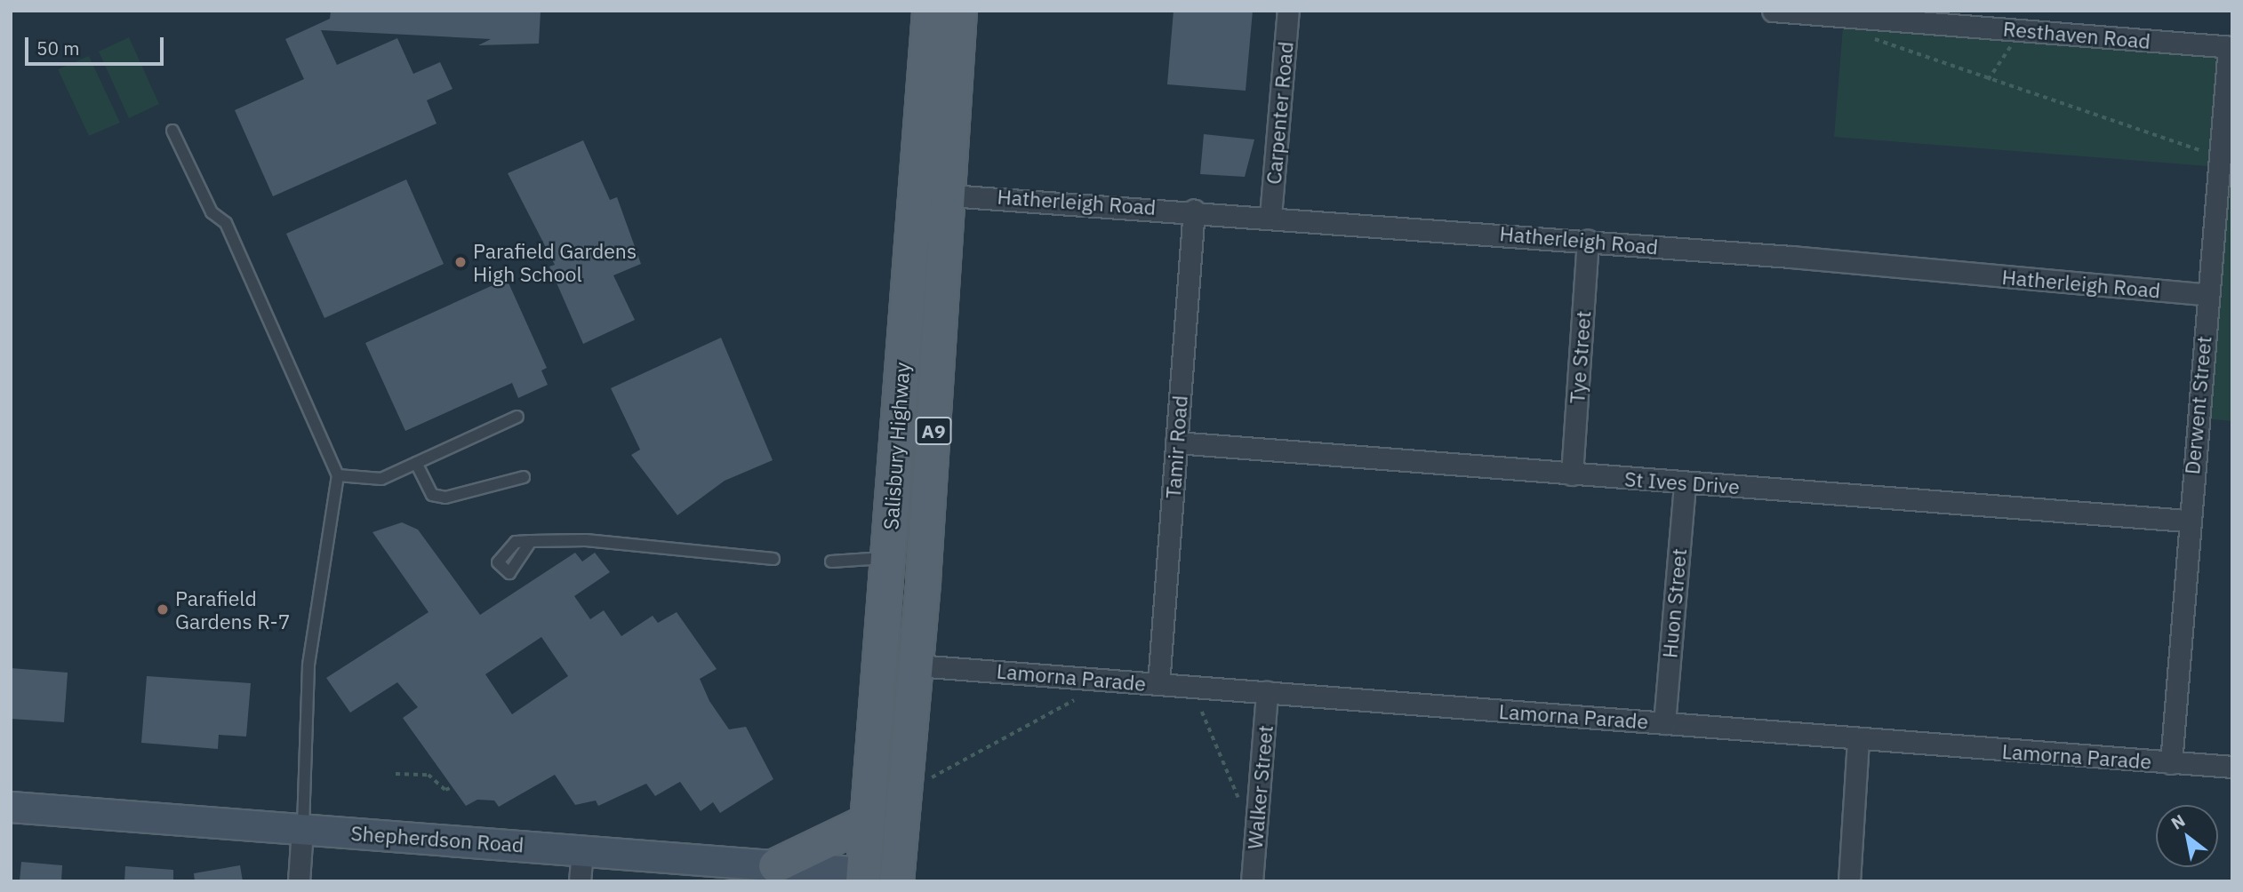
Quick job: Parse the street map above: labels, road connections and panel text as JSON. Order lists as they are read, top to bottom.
{
  "streets": {
    "main road": ["A9", "Salisbury Highway"],
    "street": [
      "Resthaven Road",
      "Carpenter Road",
      "Hatherleigh Road",
      "Tye Street",
      "Derwent Street",
      "Tamir Road",
      "St Ives Drive",
      "Huon Street",
      "Lamorna Parade",
      "Walker Street",
      "Shepherdson Road"
    ]
  },
  "crossings": [
    ["Resthaven Road", "Derwent Street"],
    ["Carpenter Road", "Hatherleigh Road"],
    ["Hatherleigh Road", "Tye Street"],
    ["Hatherleigh Road", "Derwent Street"],
    ["Hatherleigh Road", "Salisbury Highway"],
    ["Hatherleigh Road", "Tamir Road"],
    ["Tye Street", "St Ives Drive"],
    ["Derwent Street", "St Ives Drive"],
    ["Derwent Street", "Lamorna Parade"],
    ["Salisbury Highway", "Lamorna Parade"],
    ["Salisbury Highway", "Shepherdson Road"],
    ["Tamir Road", "St Ives Drive"],
    ["Tamir Road", "Lamorna Parade"],
    ["St Ives Drive", "Huon Street"],
    ["Huon Street", "Lamorna Parade"],
    ["Lamorna Parade", "Walker Street"]
  ],
  "places": ["Parafield Gardens High School", "Parafield Gardens R-7"],
  "scale_bar": "50 m",
  "north": "top left"
}
